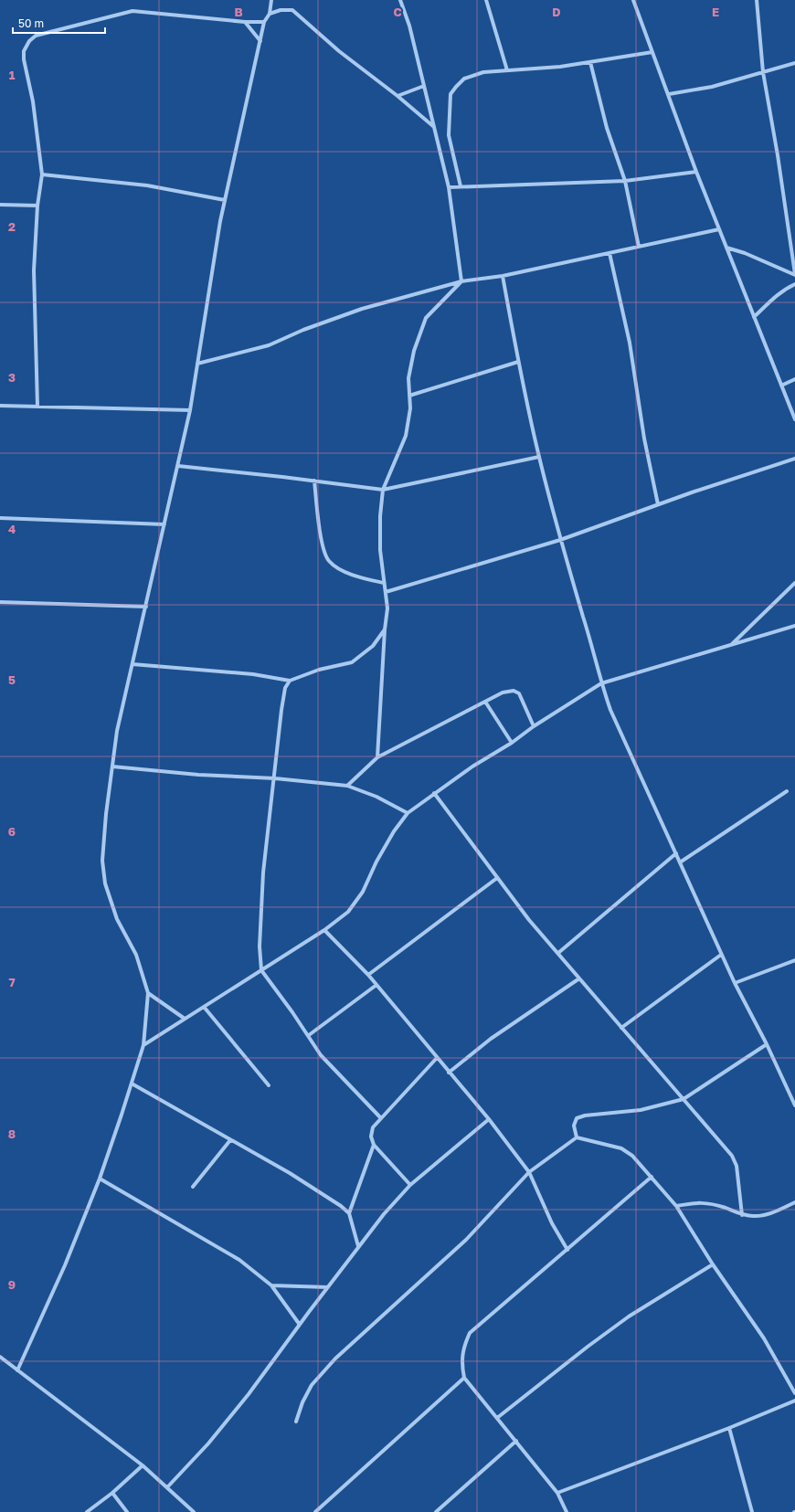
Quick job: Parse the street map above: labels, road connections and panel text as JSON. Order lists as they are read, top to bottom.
{
  "scale_bar": "50 m",
  "grid": {
    "columns": [
      "B",
      "C",
      "D",
      "E"
    ],
    "rows": [
      "1",
      "2",
      "3",
      "4",
      "5",
      "6",
      "7",
      "8",
      "9"
    ]
  }
}
